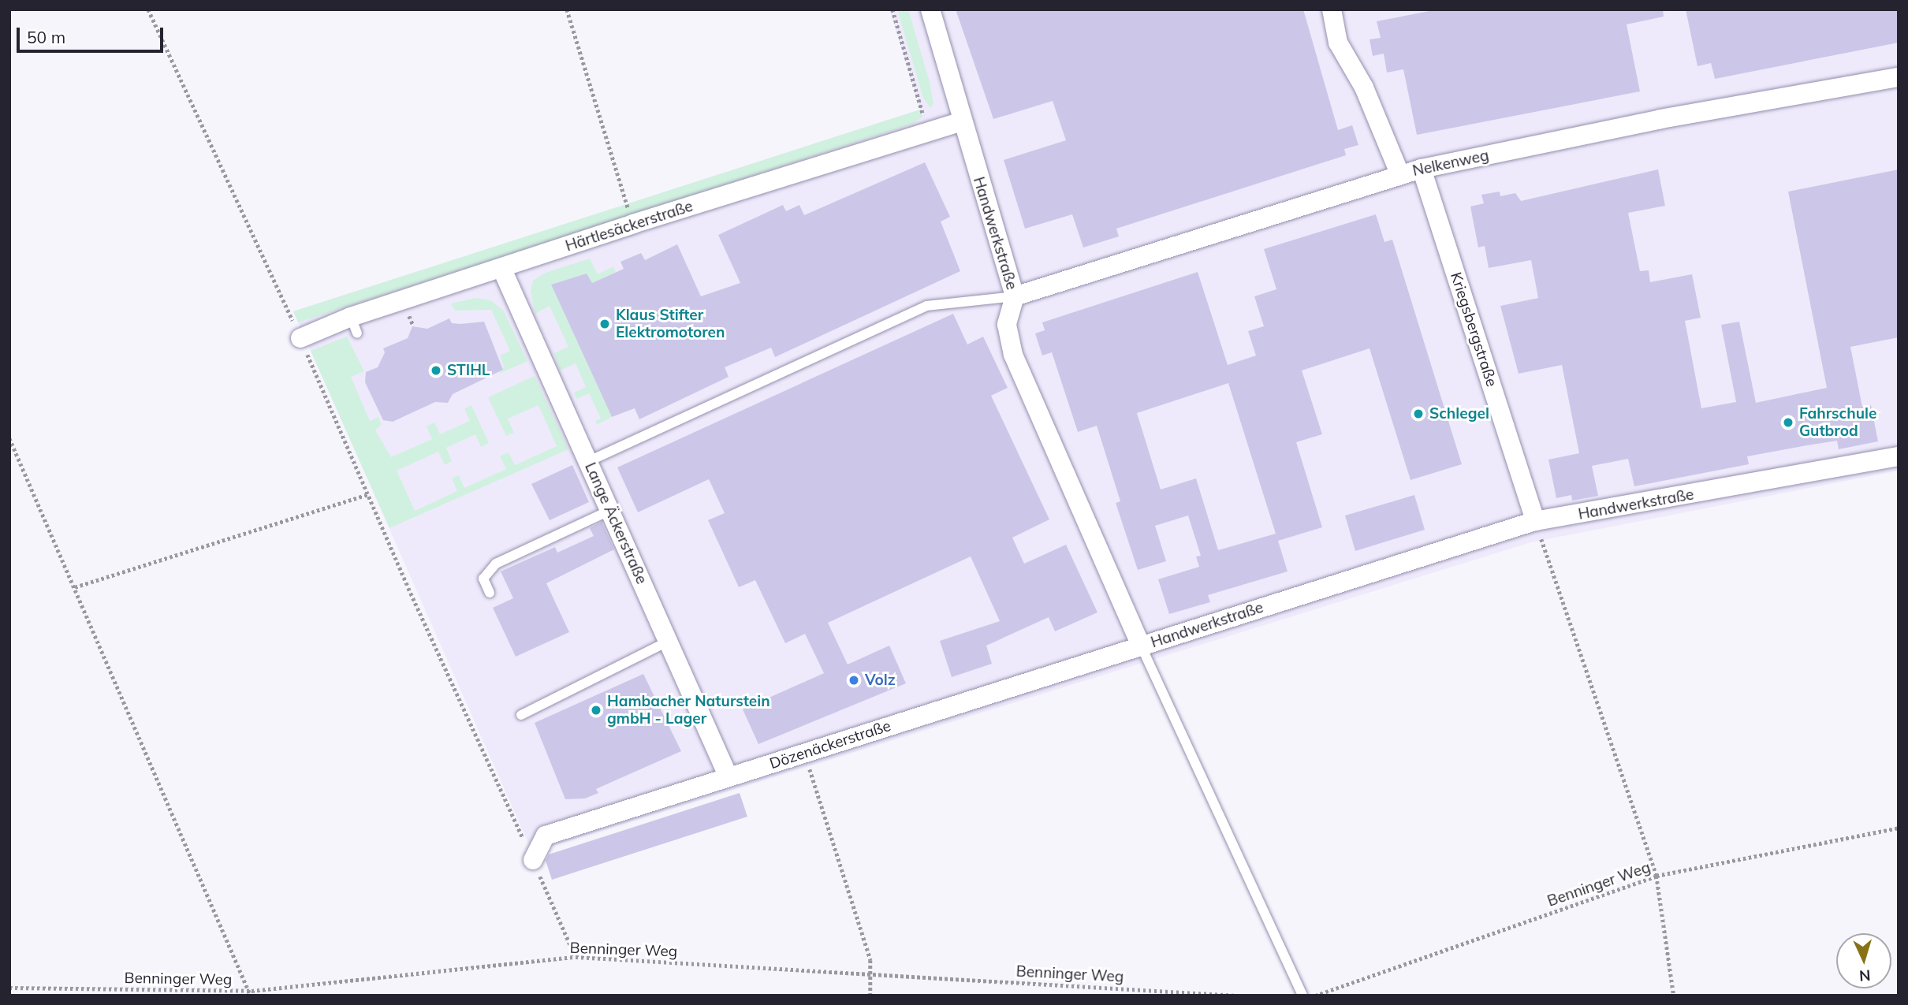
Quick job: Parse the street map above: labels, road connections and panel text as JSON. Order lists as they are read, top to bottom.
{
  "streets": {
    "street": [
      "Nelkenweg",
      "Härtlesäckerstraße",
      "Handwerkstraße",
      "Kriegsbergstraße",
      "Lange Äckerstraße",
      "Dözenäckerstraße"
    ],
    "path": ["Benninger Weg"]
  },
  "crossings": [
    ["Nelkenweg", "Handwerkstraße"],
    ["Nelkenweg", "Kriegsbergstraße"],
    ["Härtlesäckerstraße", "Handwerkstraße"],
    ["Härtlesäckerstraße", "Lange Äckerstraße"],
    ["Handwerkstraße", "Kriegsbergstraße"],
    ["Handwerkstraße", "Dözenäckerstraße"],
    ["Lange Äckerstraße", "Dözenäckerstraße"]
  ],
  "places": [
    "Klaus Stifter Elektromotoren",
    "STIHL",
    "Schlegel",
    "Fahrschule Gutbrod",
    "Volz",
    "Hambacher Naturstein gmbH - Lager"
  ],
  "scale_bar": "50 m",
  "north": "bottom"
}
